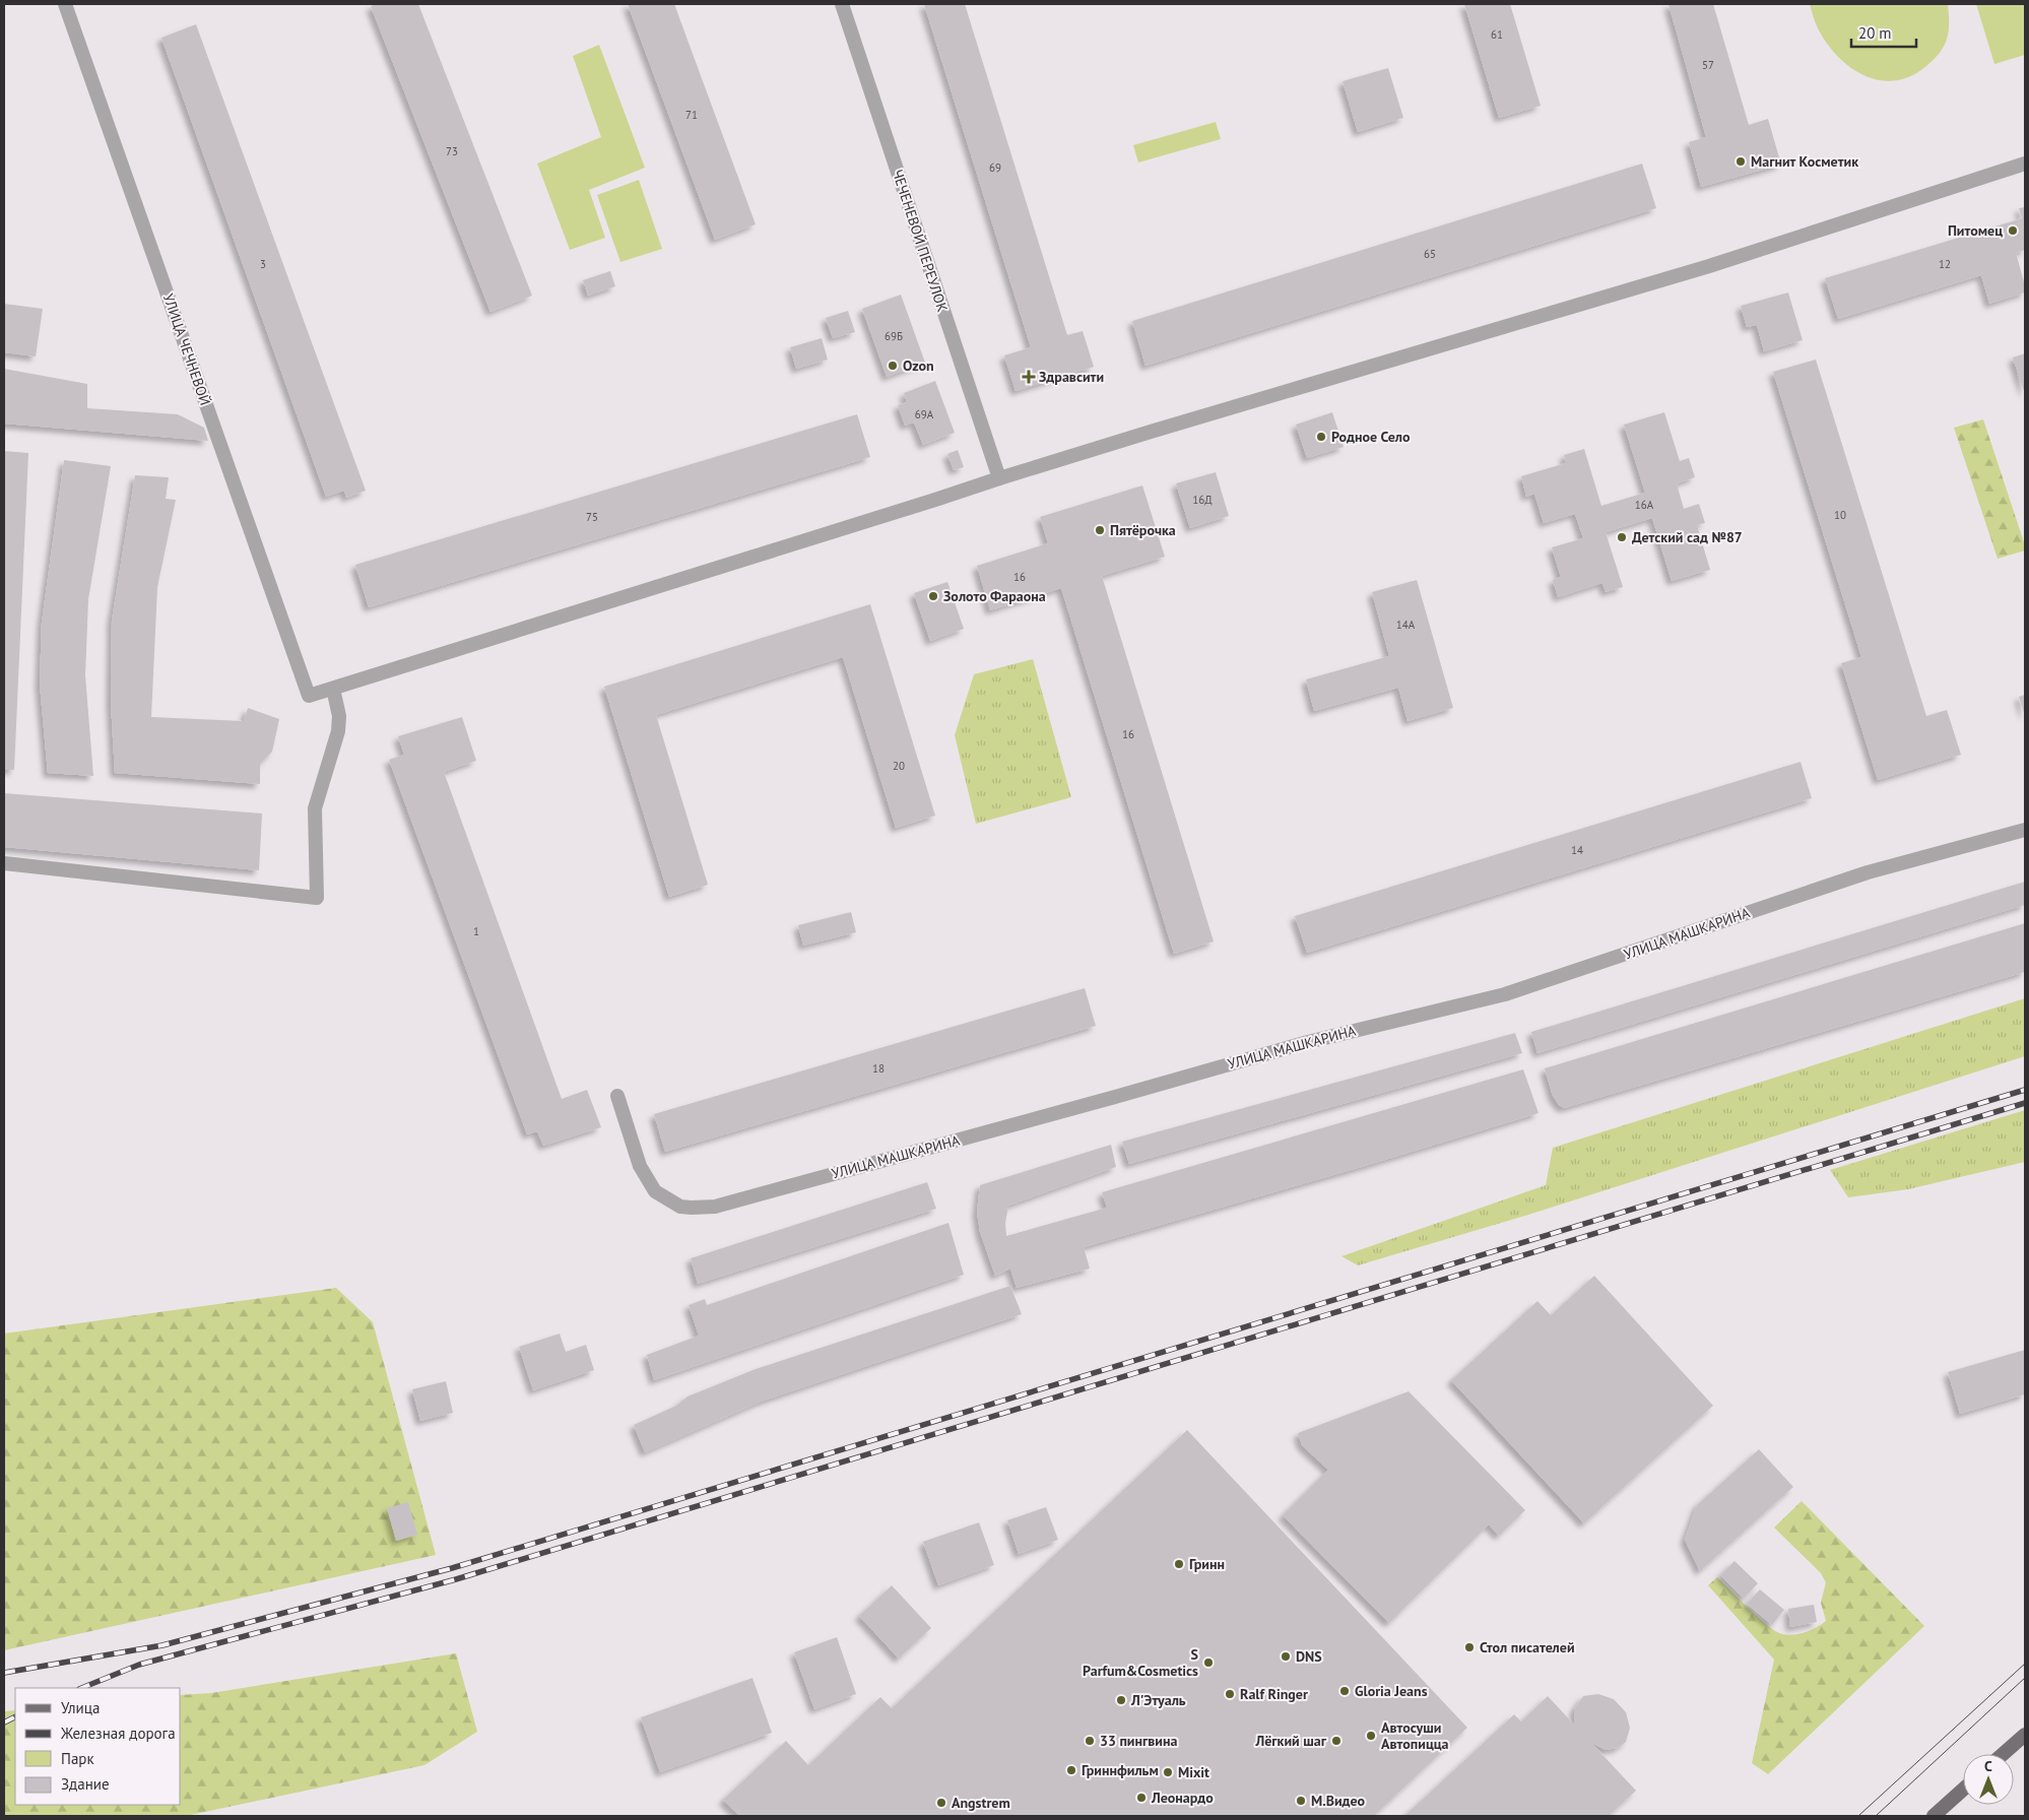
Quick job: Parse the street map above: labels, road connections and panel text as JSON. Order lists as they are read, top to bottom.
{
  "streets": {
    "street": ["ЧЕЧЕНЕВОЙ ПЕРЕУЛОК", "УЛИЦА ЧЕЧНЕВОЙ", "УЛИЦА МАШКАРИНА"]
  },
  "places": {
    "other": [
      "Магнит Косметик",
      "Питомец",
      "Ozon",
      "Родное Село",
      "Пятёрочка",
      "Детский сад №87",
      "Золото Фараона",
      "Гринн",
      "Стол писателей",
      "DNS",
      "S Parfum&Cosmetics",
      "Gloria Jeans",
      "Ralf Ringer",
      "Л'Этуаль",
      "Автосуши Автопицца",
      "33 пингвина",
      "Лёгкий шаг",
      "Гриннфильм",
      "Mixit",
      "Леонардо",
      "М.Видео",
      "Angstrem"
    ],
    "health": ["Здравсити"]
  },
  "house_numbers": [
    "61",
    "57",
    "71",
    "73",
    "69",
    "65",
    "3",
    "12",
    "69Б",
    "69А",
    "16Д",
    "16А",
    "10",
    "75",
    "16",
    "14А",
    "16",
    "20",
    "14",
    "1",
    "18"
  ],
  "legend": [
    "Улица",
    "Железная дорога",
    "Парк",
    "Здание"
  ],
  "scale_bar": "20 m",
  "north": "top"
}
